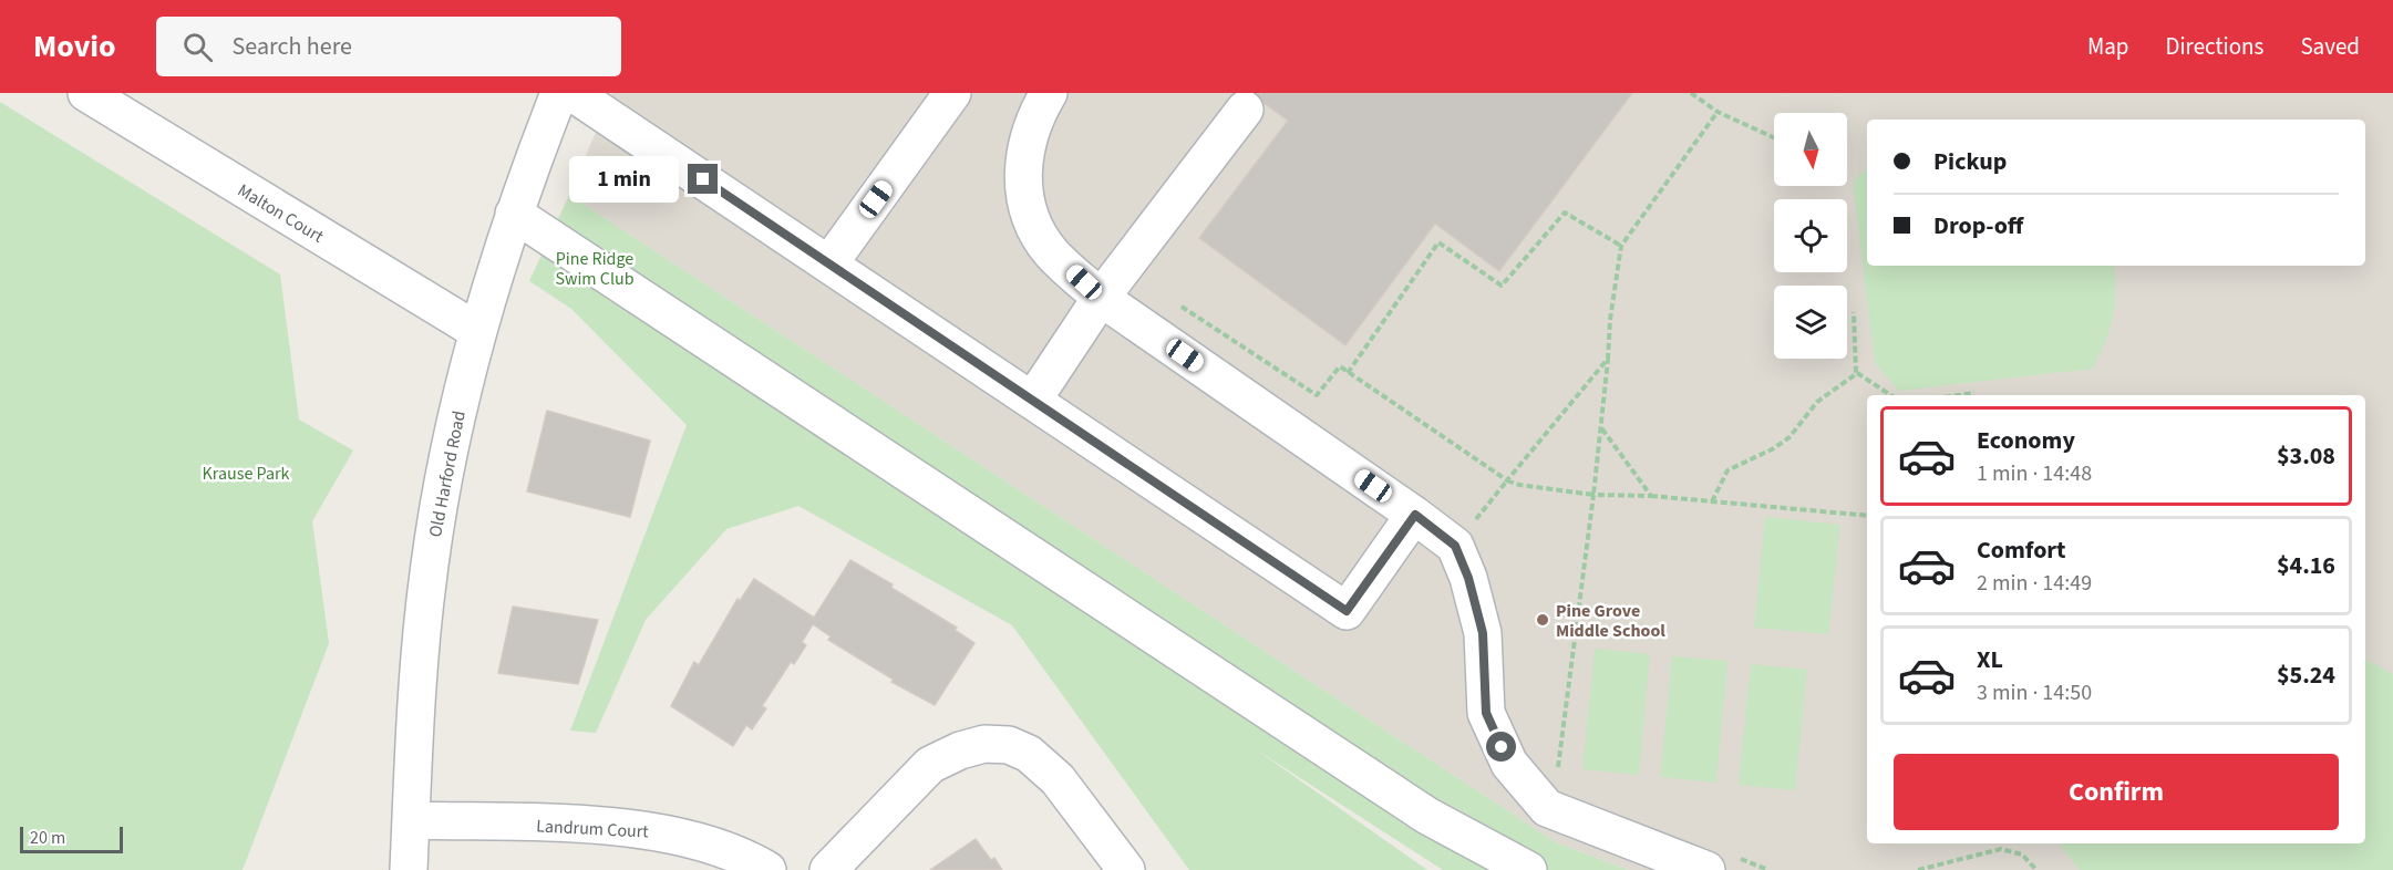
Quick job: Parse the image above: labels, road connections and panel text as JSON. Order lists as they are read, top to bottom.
{
  "streets": {
    "street": ["Malton Court", "Old Harford Road", "Landrum Court"]
  },
  "crossings": [
    ["Malton Court", "Old Harford Road"],
    ["Old Harford Road", "Landrum Court"]
  ],
  "parks": ["Pine Ridge Swim Club", "Krause Park"],
  "places": ["Pine Grove Middle School"],
  "scale_bar": "20 m",
  "north": "bottom",
  "page": {
    "header": "Movio",
    "search": "Search here",
    "nav": ["Map", "Directions", "Saved"],
    "banner": ["Pickup", "Drop-off"],
    "bubble": "1 min",
    "list": [
      {
        "name": "Economy",
        "note": "1 min · 14:48",
        "value": "$3.08"
      },
      {
        "name": "Comfort",
        "note": "2 min · 14:49",
        "value": "$4.16"
      },
      {
        "name": "XL",
        "note": "3 min · 14:50",
        "value": "$5.24"
      }
    ],
    "buttons": "Confirm",
    "scale": "20 m"
  }
}
